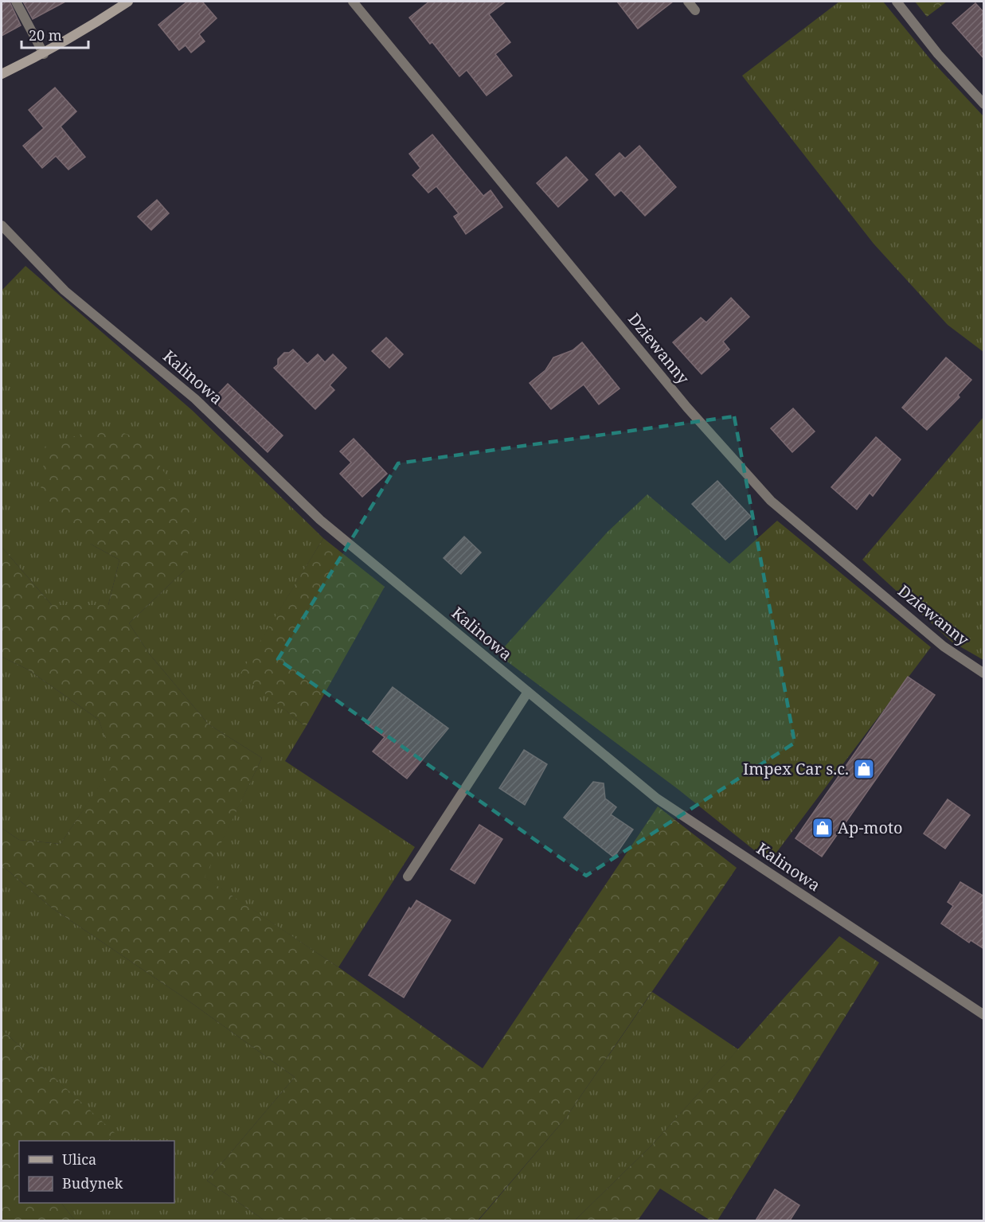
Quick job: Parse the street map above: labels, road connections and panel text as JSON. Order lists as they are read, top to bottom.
{
  "streets": {
    "street": ["Dziewanny", "Kalinowa"]
  },
  "places": {
    "shop": ["Impex Car s.c.", "Ap-moto"]
  },
  "legend": ["Ulica", "Budynek"],
  "scale_bar": "20 m"
}
